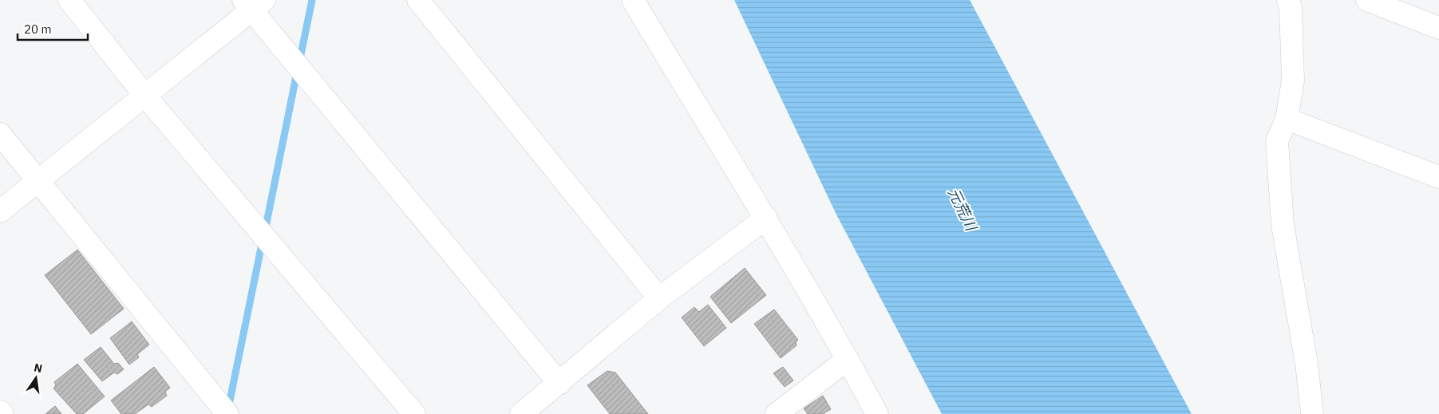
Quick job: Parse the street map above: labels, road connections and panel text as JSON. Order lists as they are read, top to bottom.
{
  "water": ["元荒川"],
  "scale_bar": "20 m",
  "north": "top"
}
